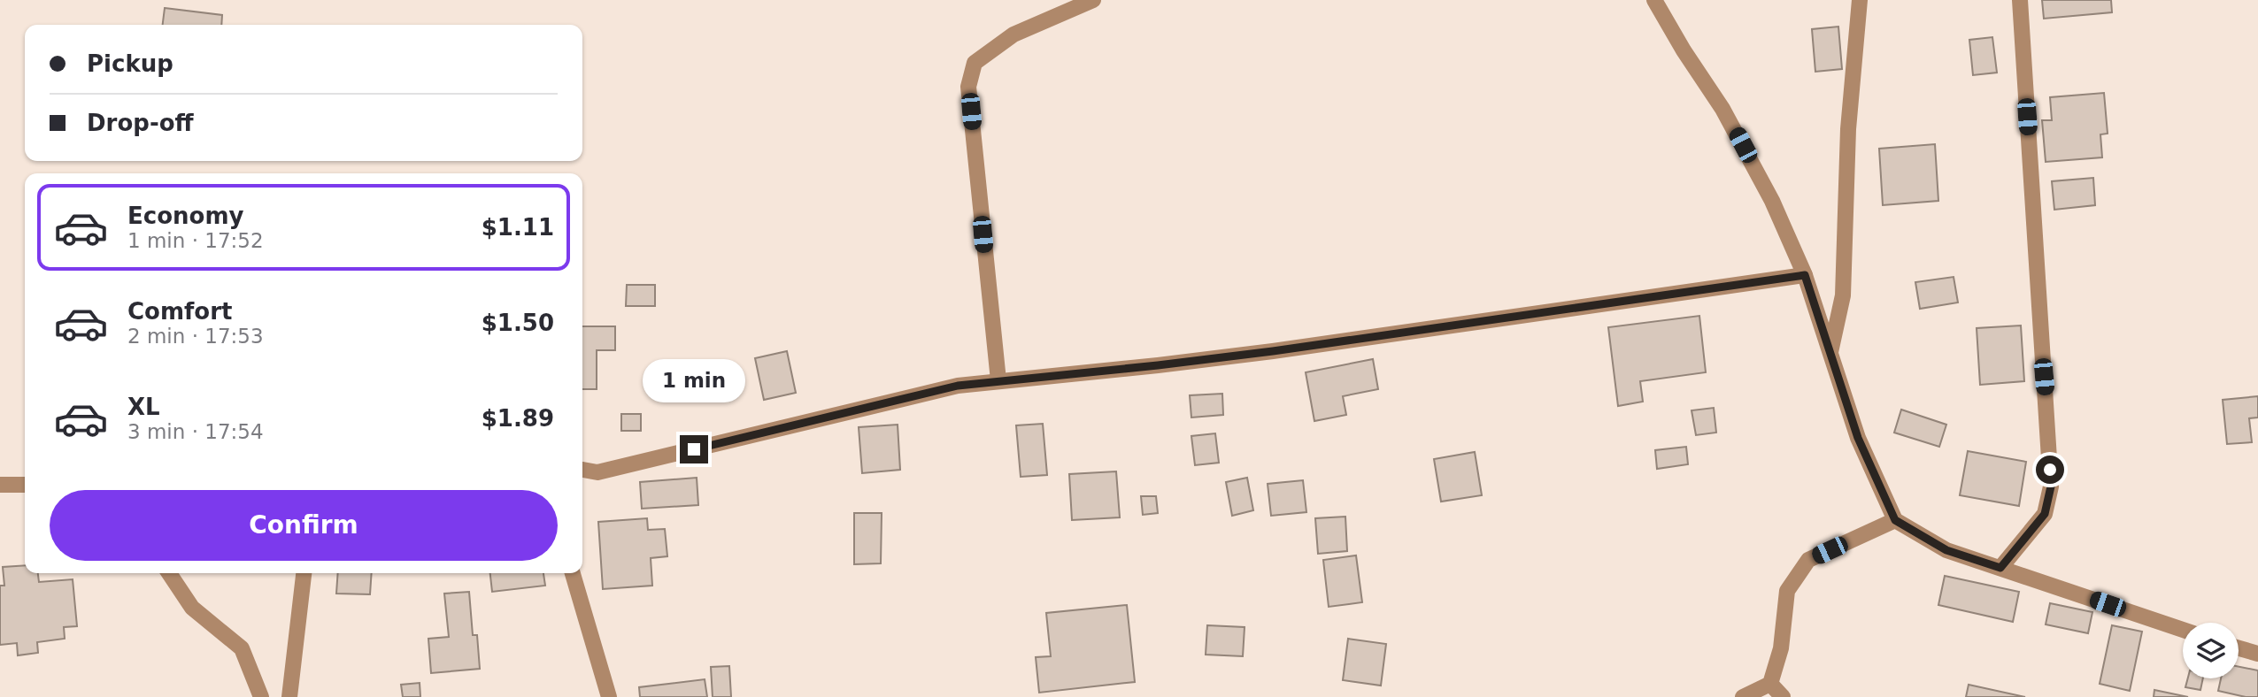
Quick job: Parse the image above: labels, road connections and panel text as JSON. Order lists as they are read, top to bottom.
{
  "page": {
    "banner": ["Pickup", "Drop-off"],
    "list": [
      {
        "name": "Economy",
        "note": "1 min · 17:52",
        "value": "$1.11"
      },
      {
        "name": "Comfort",
        "note": "2 min · 17:53",
        "value": "$1.50"
      },
      {
        "name": "XL",
        "note": "3 min · 17:54",
        "value": "$1.89"
      }
    ],
    "bubble": "1 min",
    "buttons": "Confirm"
  }
}
